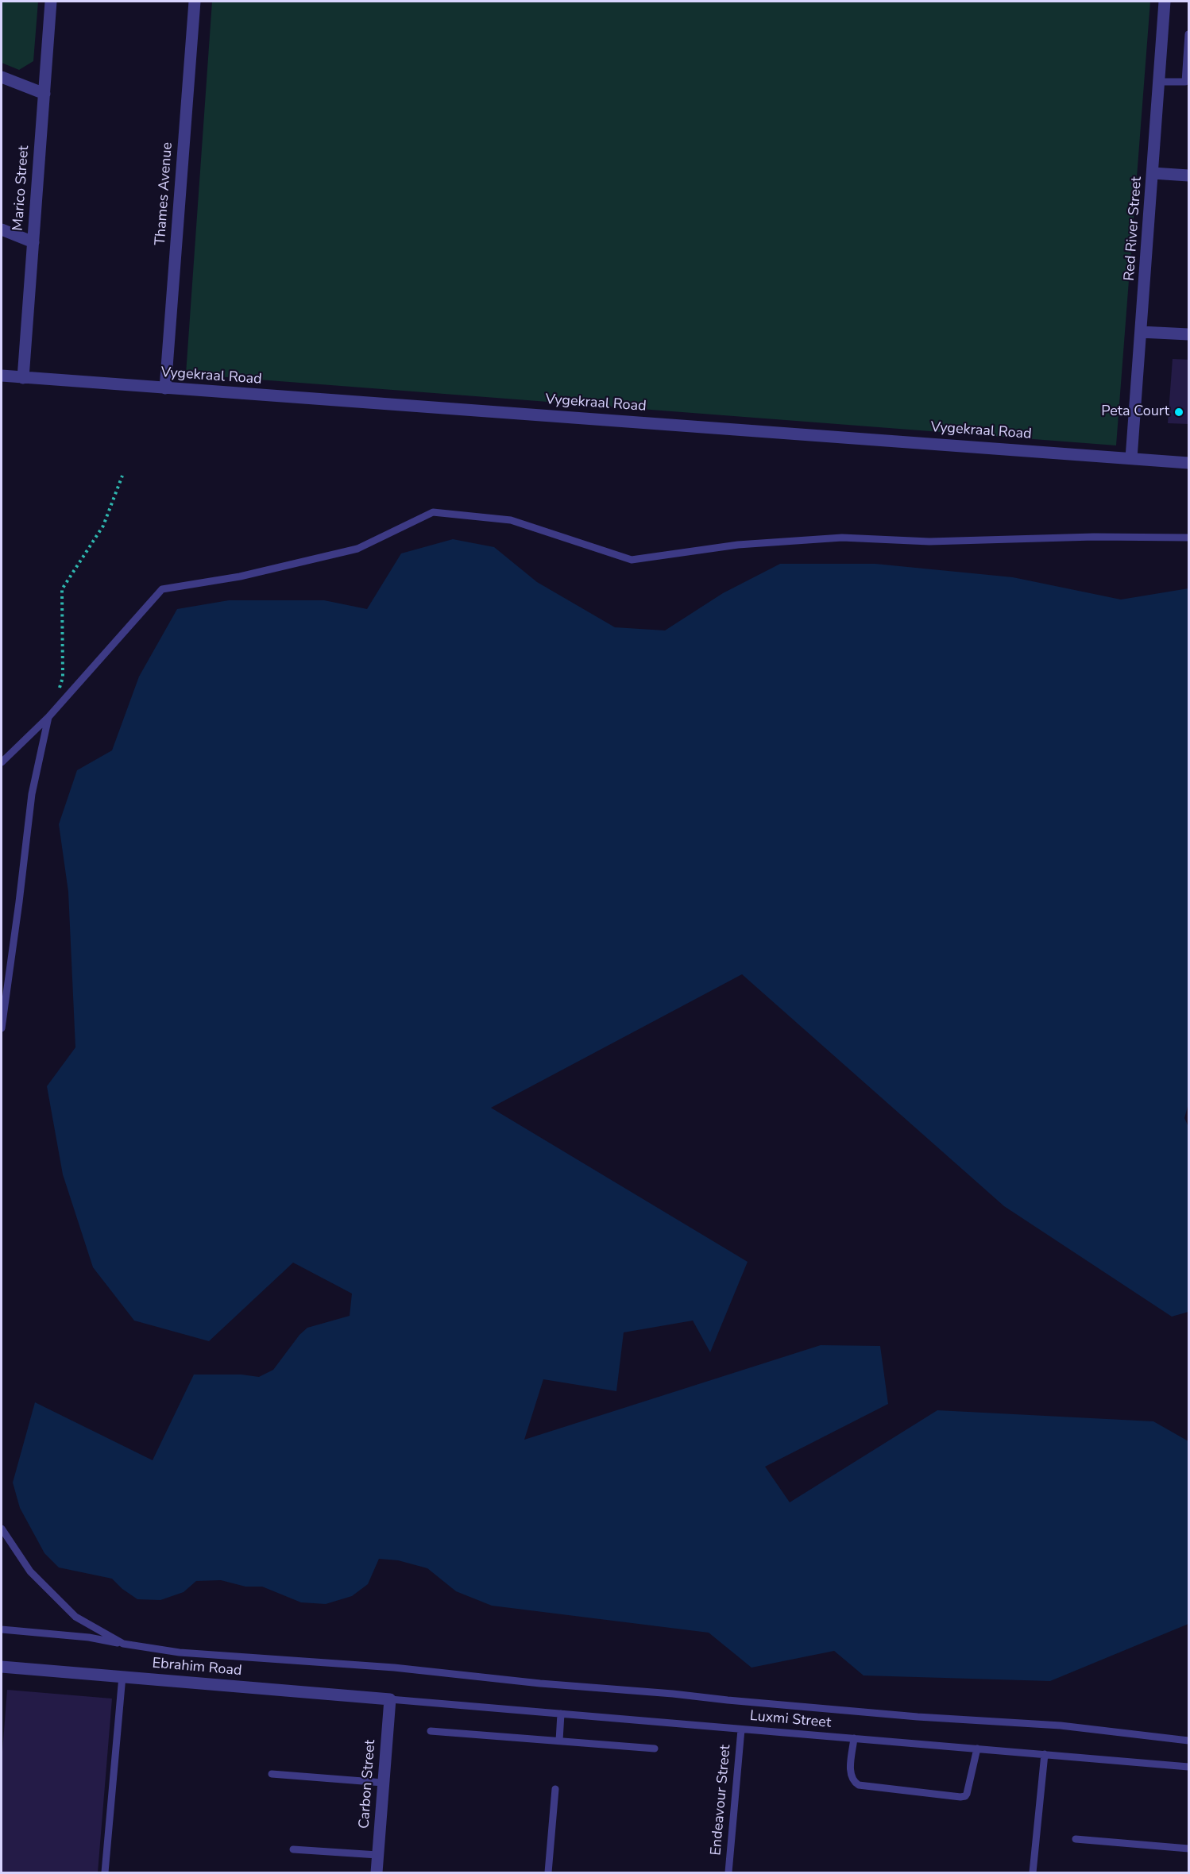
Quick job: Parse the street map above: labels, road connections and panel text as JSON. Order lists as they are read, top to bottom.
{
  "streets": {
    "street": [
      "Marico Street",
      "Thames Avenue",
      "Red River Street",
      "Vygekraal Road",
      "Ebrahim Road",
      "Carbon Street"
    ],
    "lane": ["Luxmi Street", "Endeavour Street"]
  },
  "crossings": [
    ["Marico Street", "Vygekraal Road"],
    ["Thames Avenue", "Vygekraal Road"],
    ["Red River Street", "Vygekraal Road"],
    ["Ebrahim Road", "Luxmi Street"],
    ["Ebrahim Road", "Carbon Street"],
    ["Luxmi Street", "Carbon Street"],
    ["Luxmi Street", "Endeavour Street"]
  ],
  "places": ["Peta Court"]
}
